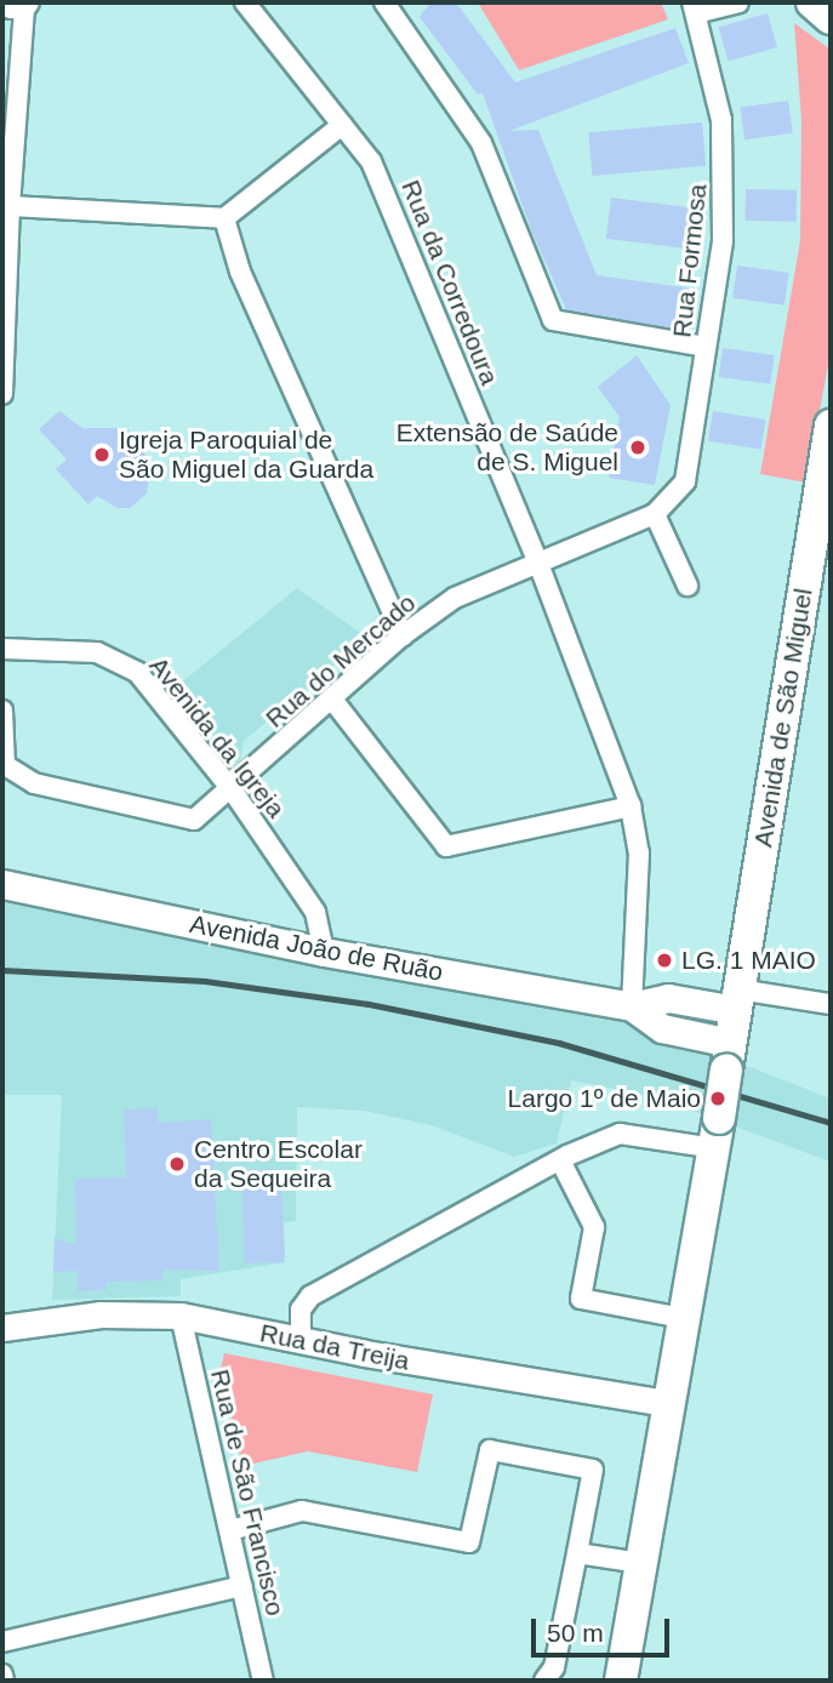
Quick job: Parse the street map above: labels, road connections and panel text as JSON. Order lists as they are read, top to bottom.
{
  "streets": {
    "main road": ["Avenida de São Miguel", "Avenida João de Ruão"],
    "street": [
      "Rua Formosa",
      "Rua da Corredoura",
      "Rua do Mercado",
      "Avenida da Igreja",
      "Rua da Treija",
      "Rua de São Francisco"
    ]
  },
  "crossings": [
    ["Rua Formosa", "Rua da Corredoura"],
    ["Rua Formosa", "Rua do Mercado"],
    ["Rua da Corredoura", "Rua do Mercado"],
    ["Rua da Corredoura", "Avenida João de Ruão"],
    ["Rua do Mercado", "Avenida da Igreja"],
    ["Avenida de São Miguel", "Rua da Treija"],
    ["Avenida da Igreja", "Avenida João de Ruão"],
    ["Rua da Treija", "Rua de São Francisco"]
  ],
  "places": [
    "Extensão de Saúde de S. Miguel",
    "Igreja Paroquial de São Miguel da Guarda",
    "LG. 1 MAIO",
    "Largo 1º de Maio",
    "Centro Escolar da Sequeira"
  ],
  "scale_bar": "50 m"
}
